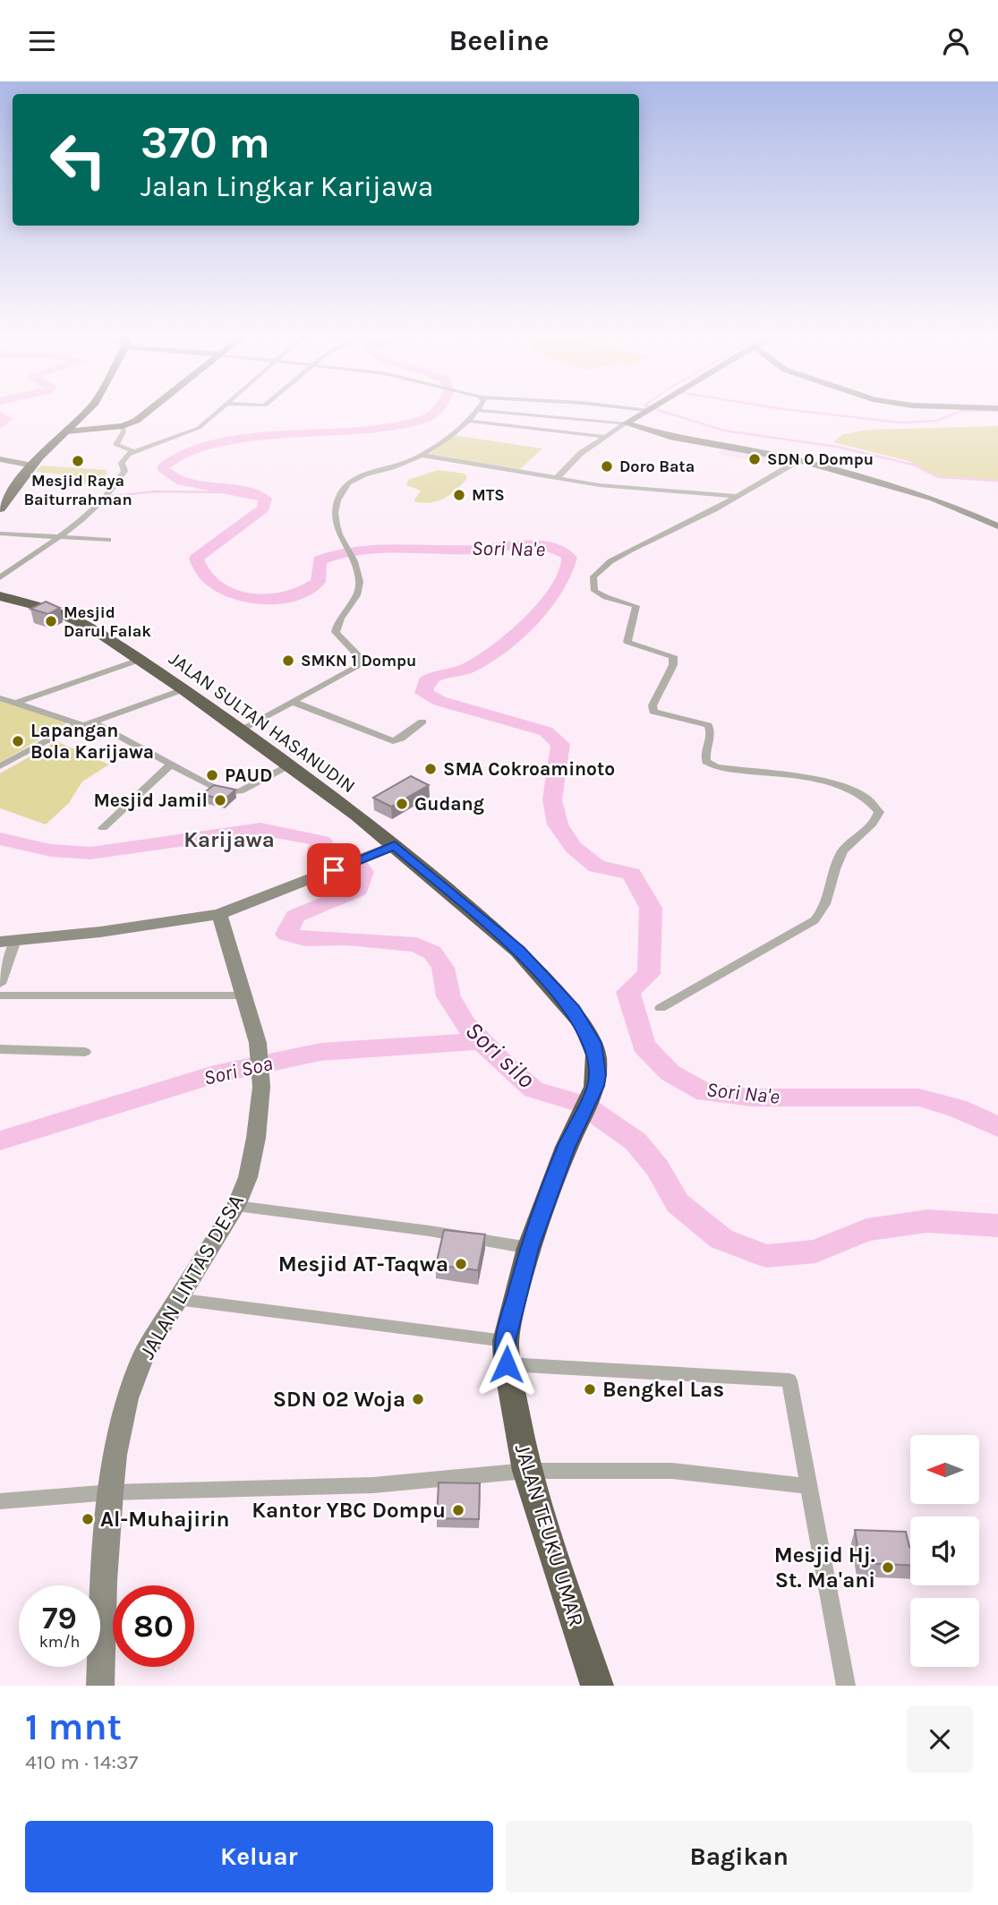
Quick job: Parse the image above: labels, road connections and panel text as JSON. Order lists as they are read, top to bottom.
{
  "streets": {
    "highway": ["JALAN SULTAN HASANUDIN", "JALAN TEUKU UMAR"],
    "main road": ["JALAN LINTAS DESA"]
  },
  "crossings": [
    ["JALAN SULTAN HASANUDIN", "JALAN TEUKU UMAR"]
  ],
  "districts": ["Karijawa"],
  "water": ["Sori Na'e", "Sori silo", "Sori Soa"],
  "places": [
    "SDN 0 Dompu",
    "Mesjid Raya Baiturrahman",
    "Doro Bata",
    "MTS",
    "Mesjid Darul Falak",
    "SMKN 1 Dompu",
    "Lapangan Bola Karijawa",
    "SMA Cokroaminoto",
    "PAUD",
    "Mesjid Jamil",
    "Gudang",
    "Mesjid AT-Taqwa",
    "Bengkel Las",
    "SDN 02 Woja",
    "Kantor YBC Dompu",
    "Al-Muhajirin",
    "Mesjid Hj. St. Ma'ani"
  ],
  "north": "left",
  "page": {
    "header": "Beeline",
    "turn": ["370 m", "Jalan Lingkar Karijawa"],
    "speed": "79 km/h",
    "limit": "80",
    "heading": ["1 mnt", "410 m · 14:37"],
    "buttons": ["Keluar", "Bagikan"]
  }
}
